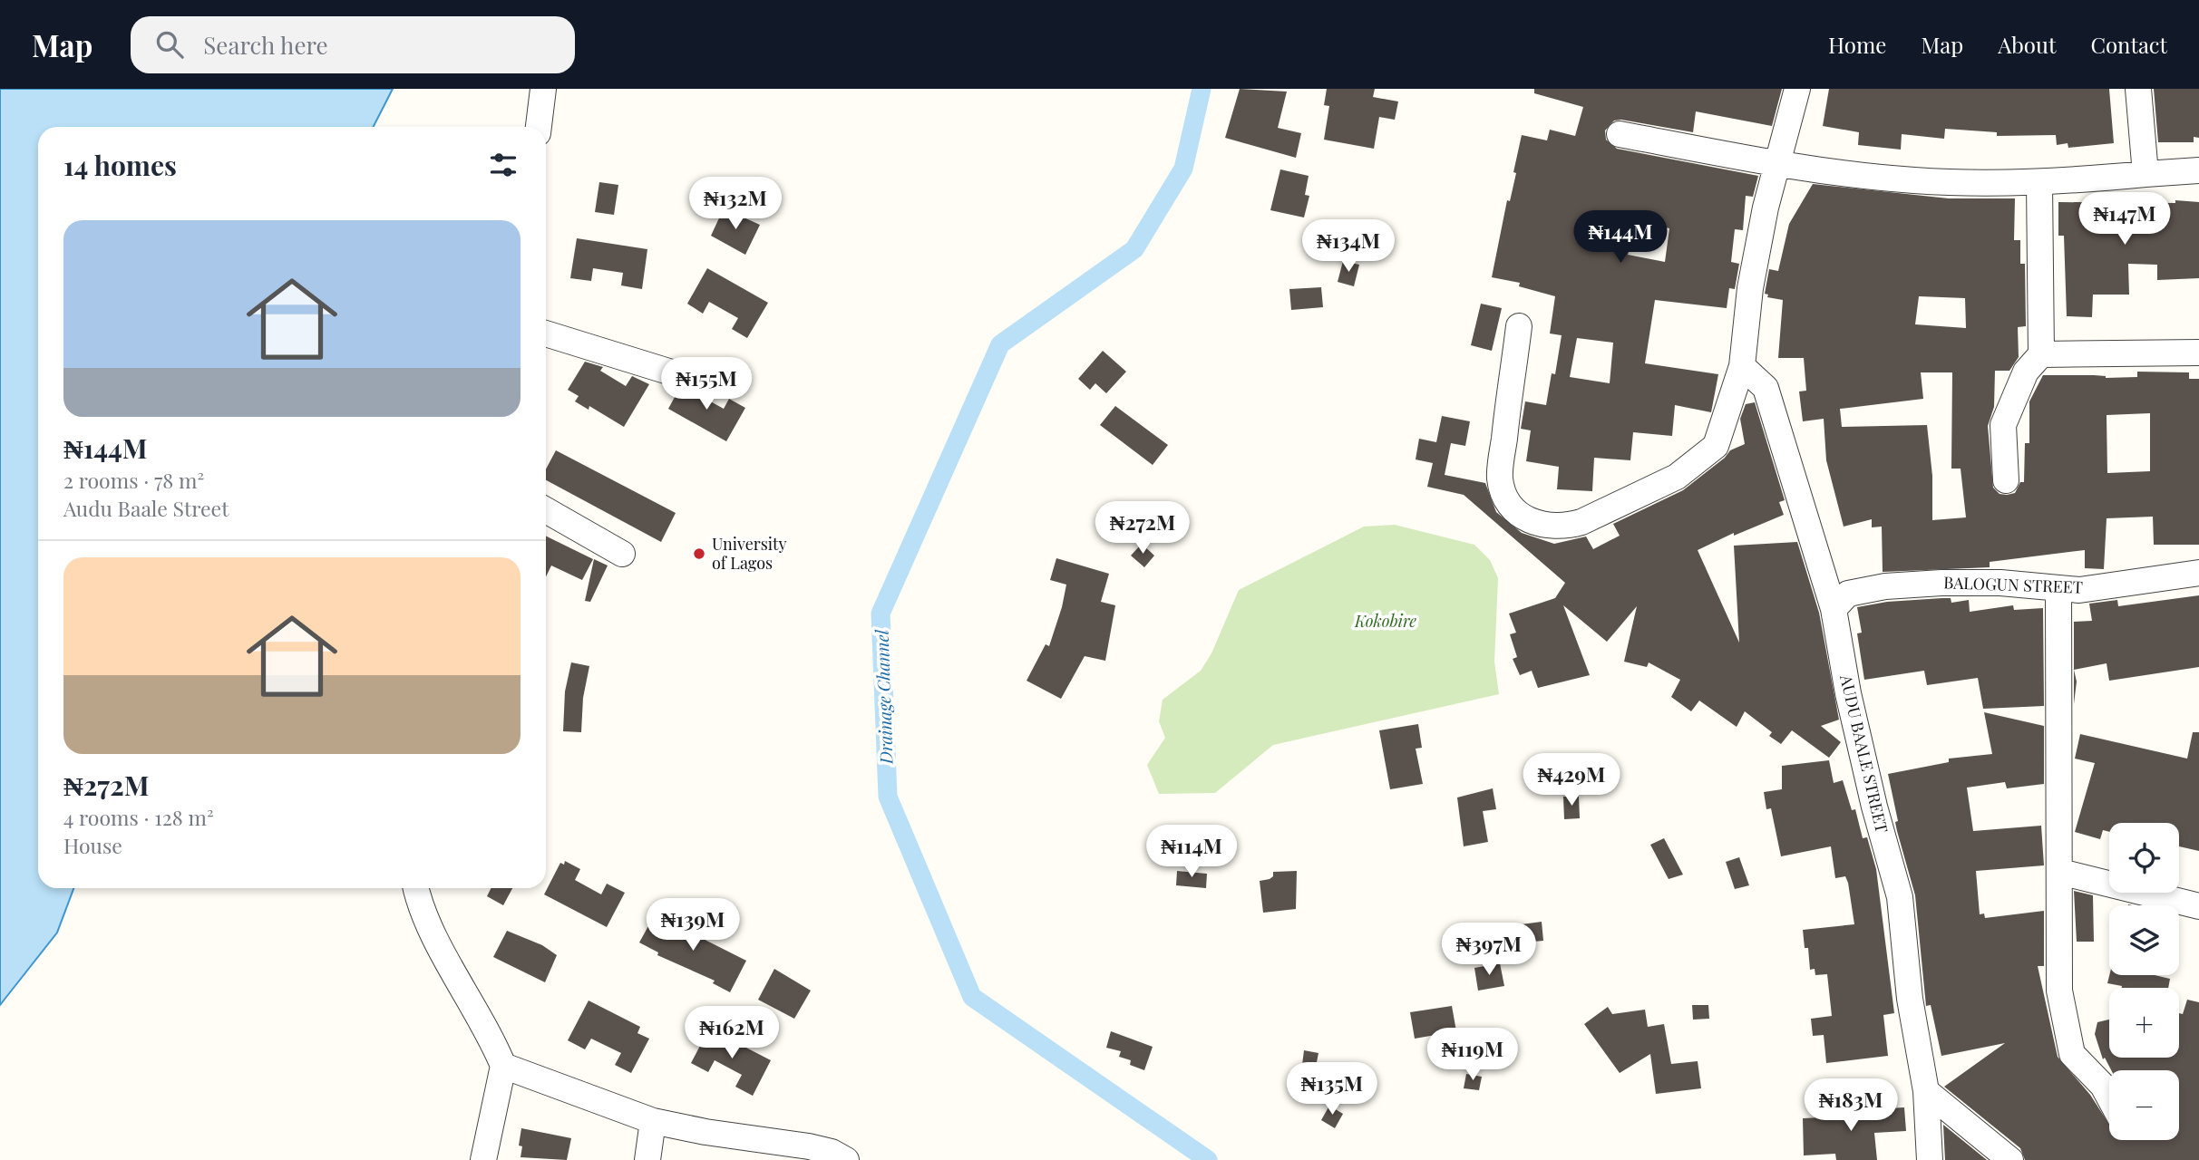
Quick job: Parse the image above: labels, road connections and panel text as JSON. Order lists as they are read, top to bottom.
{
  "streets": {
    "street": ["BALOGUN STREET", "AUDU BAALE STREET"]
  },
  "crossings": [
    ["BALOGUN STREET", "AUDU BAALE STREET"]
  ],
  "water": ["Drainage Channel"],
  "parks": ["Kokobire"],
  "places": ["University of Lagos"],
  "page": {
    "header": "Map",
    "search": "Search here",
    "nav": [
      "Home",
      "Map",
      "About",
      "Contact"
    ],
    "heading": "14 homes",
    "price": [
      "₦132M",
      "₦147M",
      "₦144M",
      "₦134M",
      "₦155M",
      "₦272M",
      "₦429M",
      "₦114M",
      "₦139M",
      "₦397M",
      "₦162M",
      "₦119M",
      "₦135M",
      "₦183M"
    ],
    "list": [
      {
        "name": "₦144M",
        "note": "2 rooms · 78 m² · Audu Baale Street"
      },
      {
        "name": "₦272M",
        "note": "4 rooms · 128 m² · House"
      }
    ],
    "map_buttons": ["+", "−"]
  }
}
